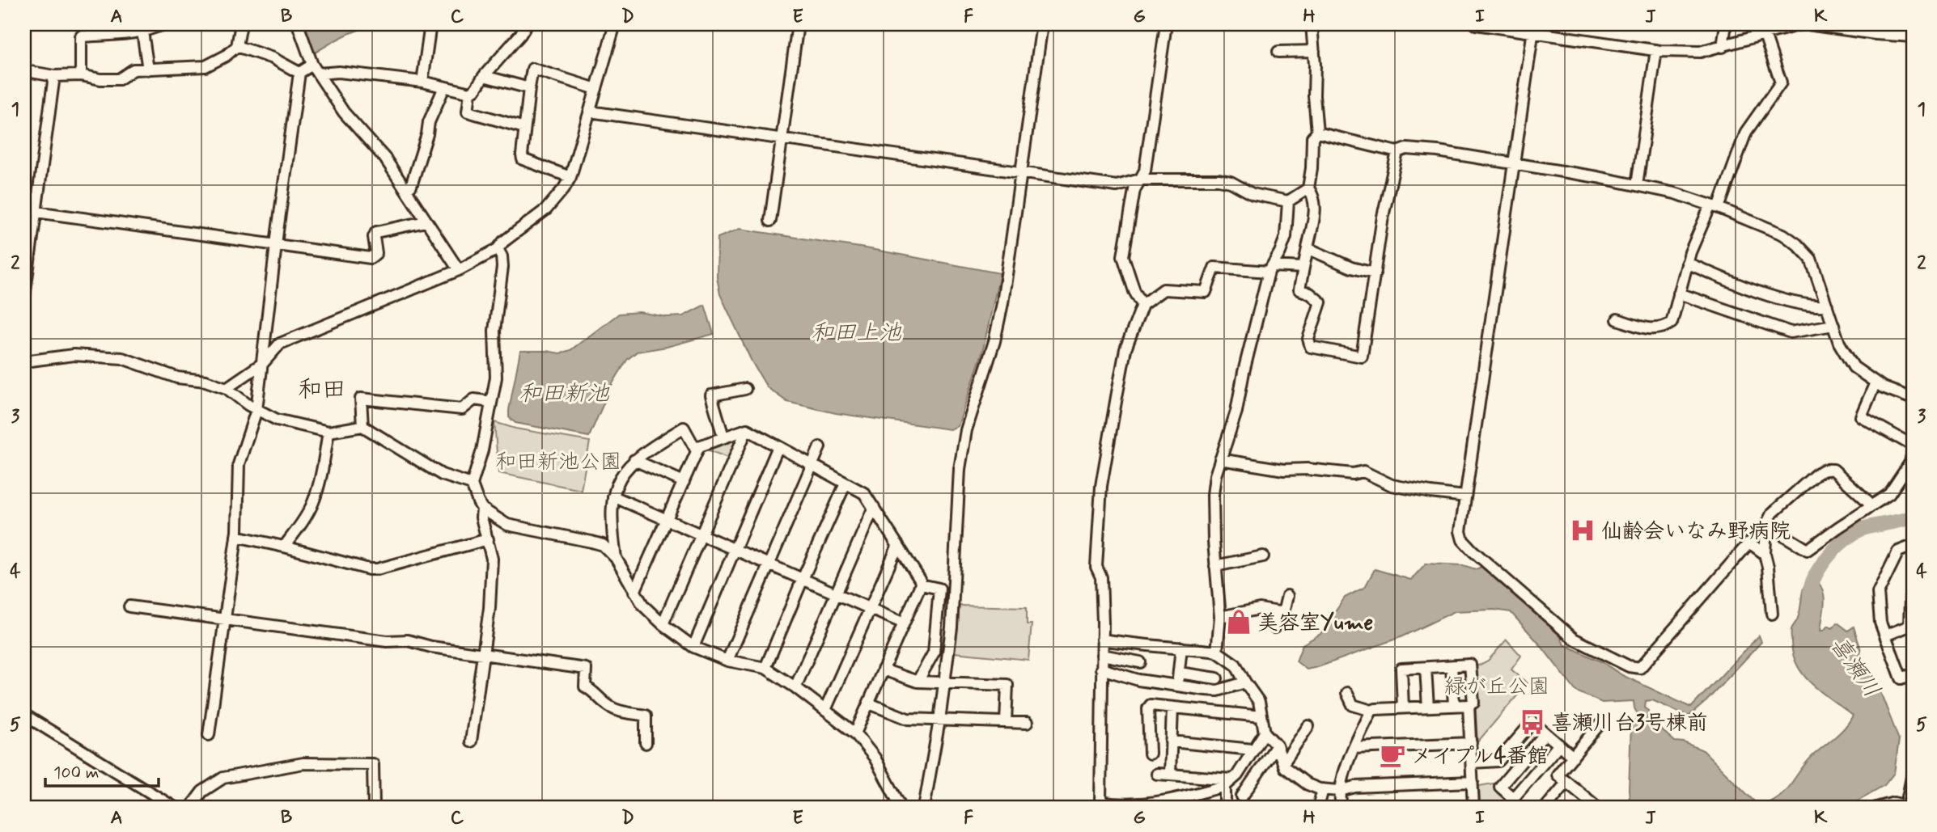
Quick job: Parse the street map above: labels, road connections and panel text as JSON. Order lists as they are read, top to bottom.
{
  "districts": ["和田"],
  "water": ["和田上池", "和田新池", "喜瀬川"],
  "parks": ["和田新池公園", "緑が丘公園"],
  "places": {
    "hospital": ["仙齢会いなみ野病院"],
    "shop": ["美容室Yume"],
    "bus stop": ["喜瀬川台3号棟前"],
    "cafe": ["メイプル4番館"]
  },
  "scale_bar": "100 m",
  "grid": {
    "columns": [
      "A",
      "B",
      "C",
      "D",
      "E",
      "F",
      "G",
      "H",
      "I",
      "J",
      "K"
    ],
    "rows": [
      "1",
      "2",
      "3",
      "4",
      "5"
    ]
  }
}
